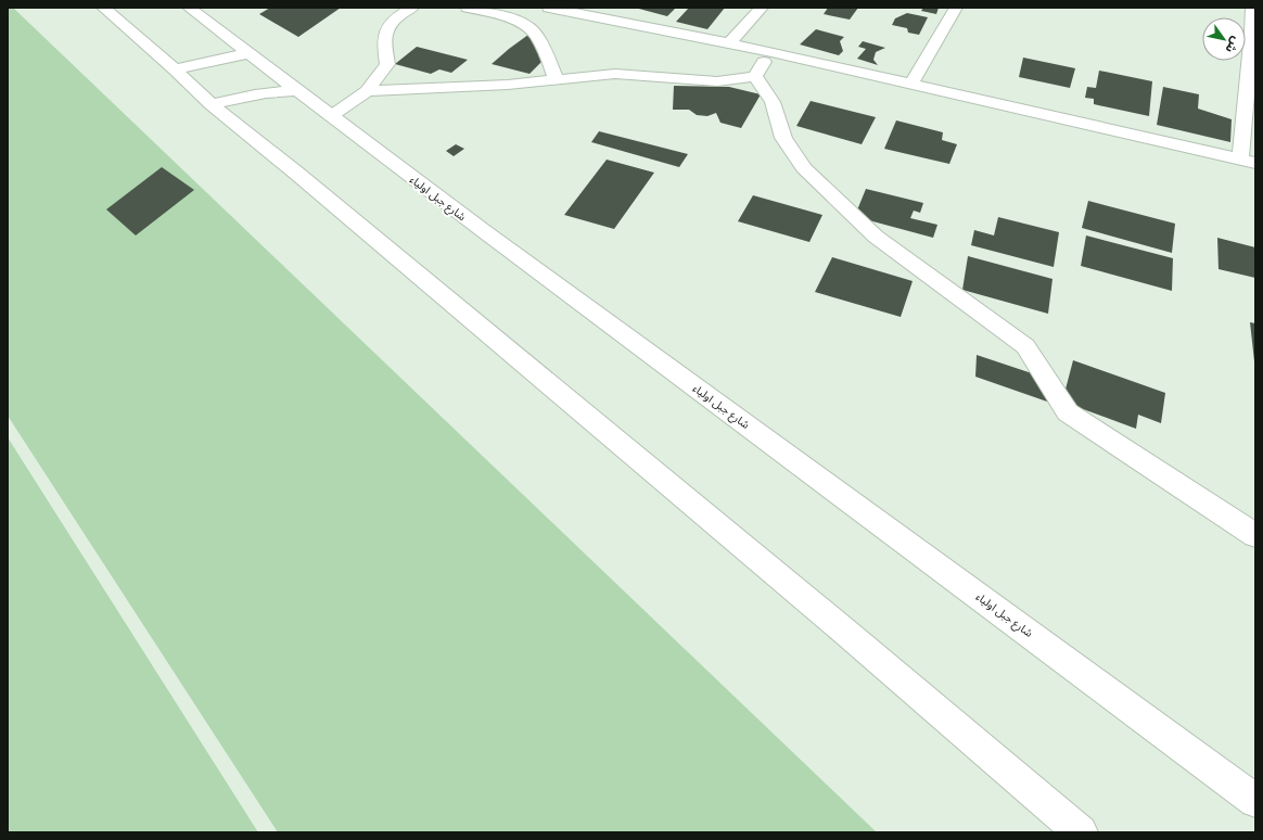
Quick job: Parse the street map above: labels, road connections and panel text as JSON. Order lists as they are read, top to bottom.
{
  "streets": {
    "main road": ["شارع جبل اولياء"]
  },
  "north": "bottom right"
}
